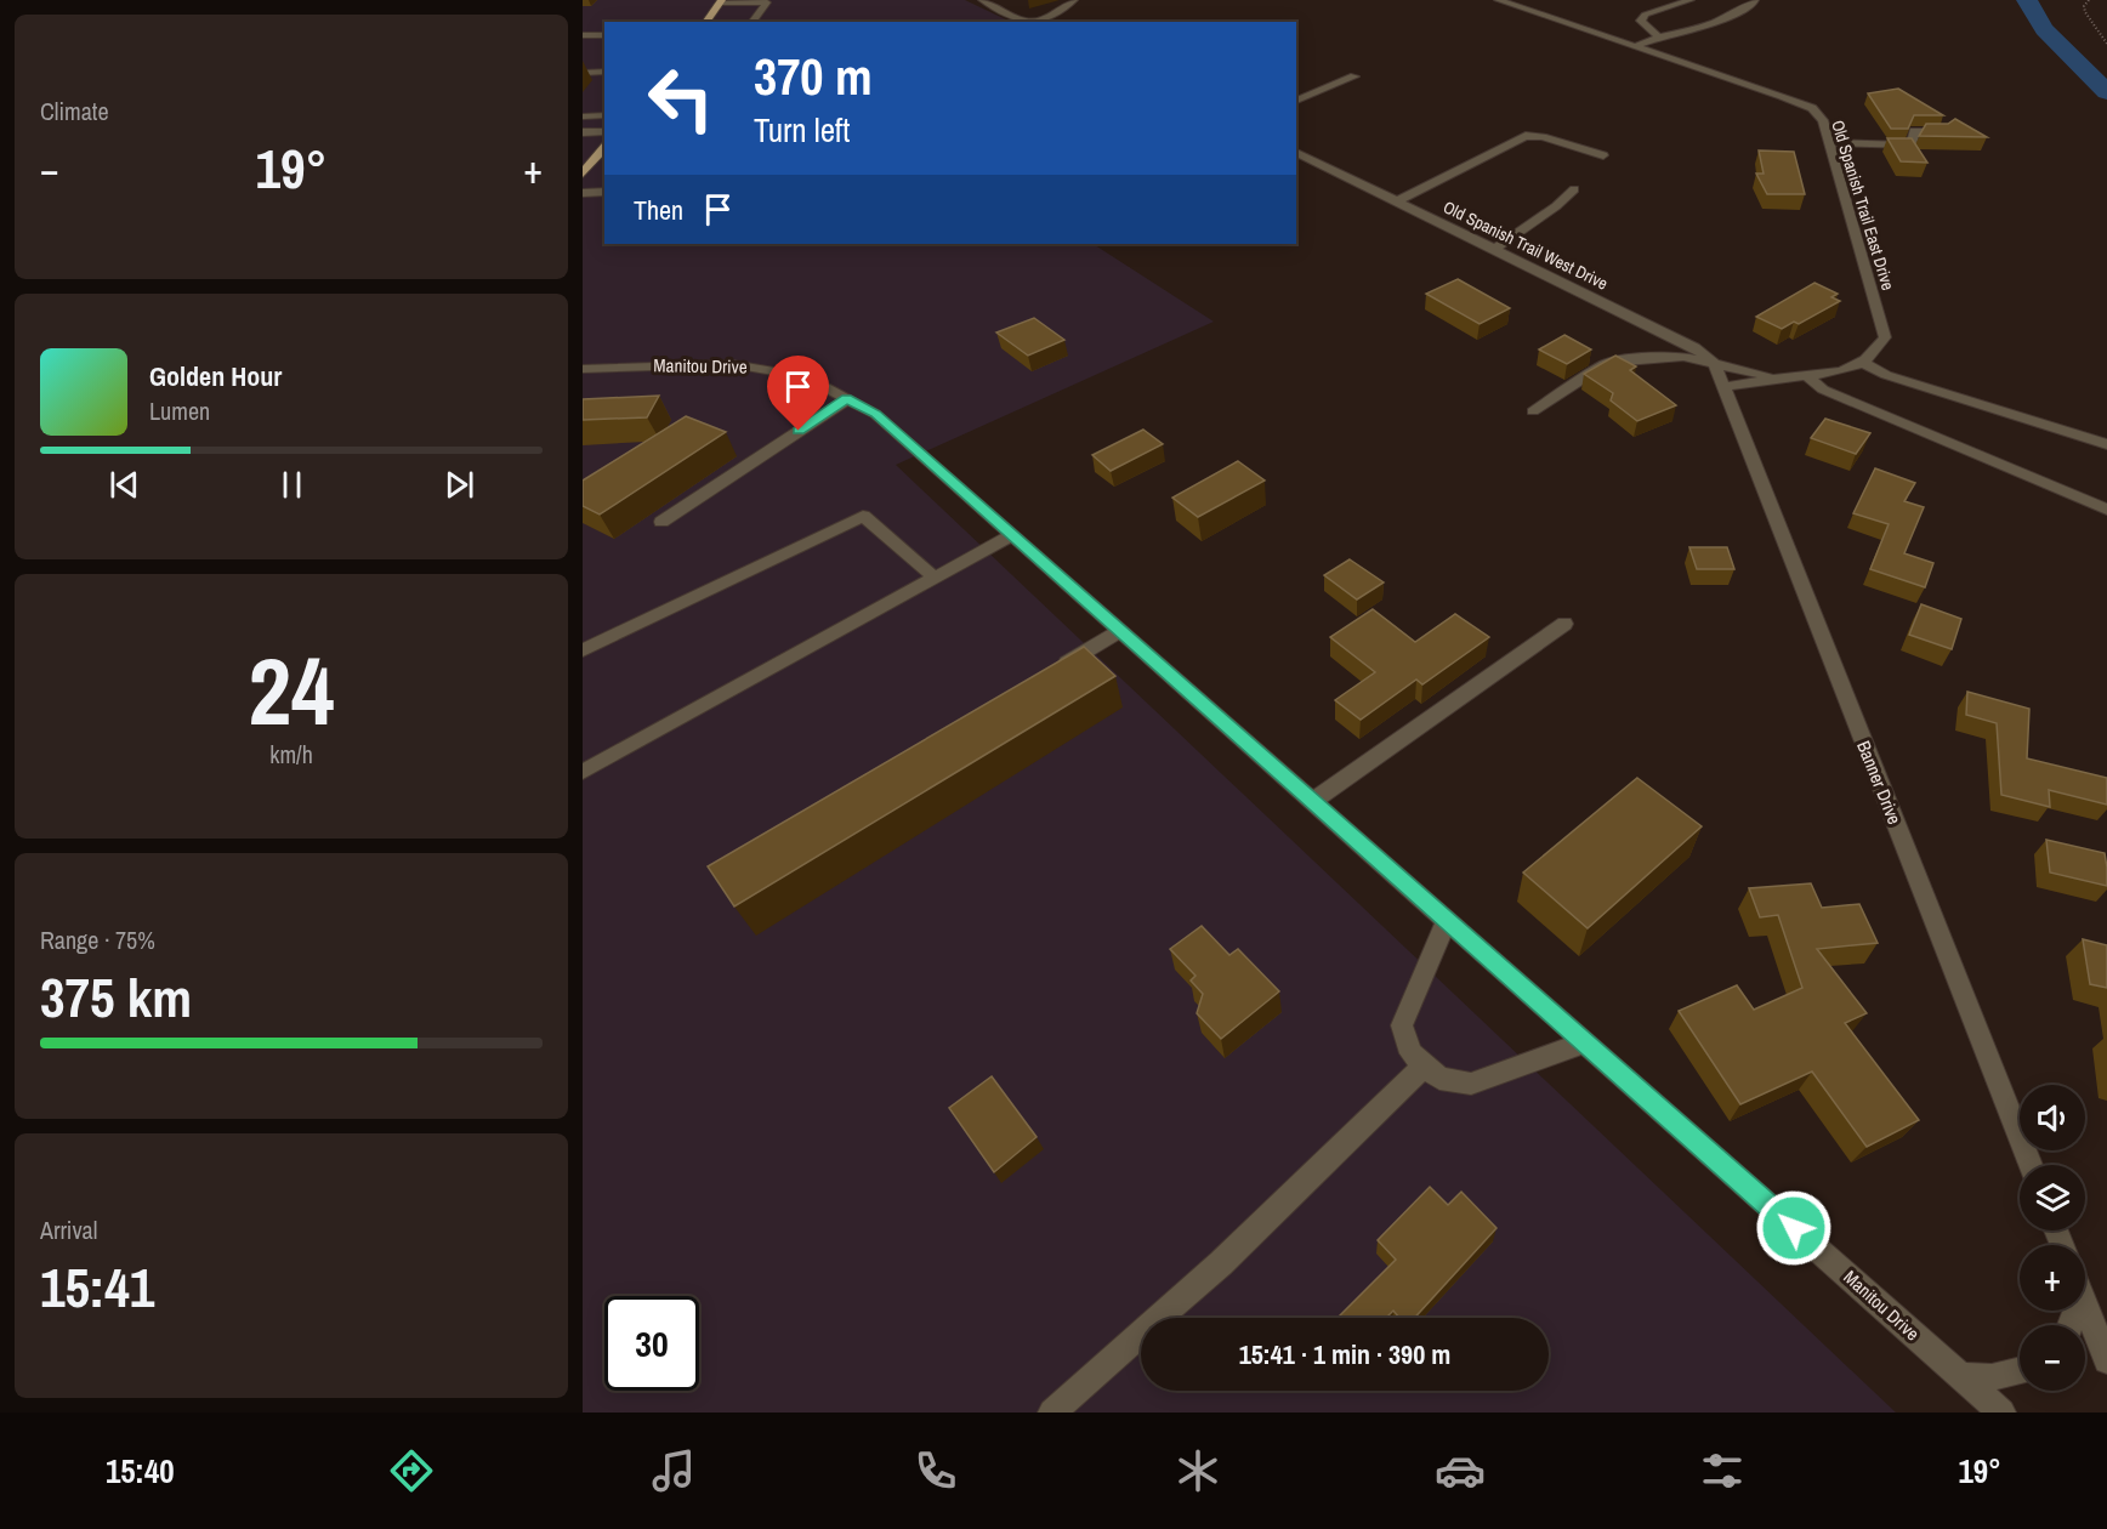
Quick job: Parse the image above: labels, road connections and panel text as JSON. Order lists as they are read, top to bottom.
{
  "streets": {
    "street": [
      "Old Spanish Trail East Drive",
      "Old Spanish Trail West Drive",
      "Manitou Drive",
      "Banner Drive"
    ]
  },
  "crossings": [
    ["Old Spanish Trail East Drive", "Banner Drive"]
  ],
  "page": {
    "tile": [
      "Climate",
      ["24", "km/h"],
      ["Range · 75%", "375 km"],
      ["Arrival", "15:41"]
    ],
    "turn": ["370 m", "Turn left"],
    "heat": ["−", "19°", "+"],
    "then": "Then",
    "song": ["Golden Hour", "Lumen"],
    "map_buttons": ["+", "−"],
    "limit": "30",
    "trip": "15:41 · 1 min · 390 m",
    "tabs": ["15:40", "19°"]
  }
}
